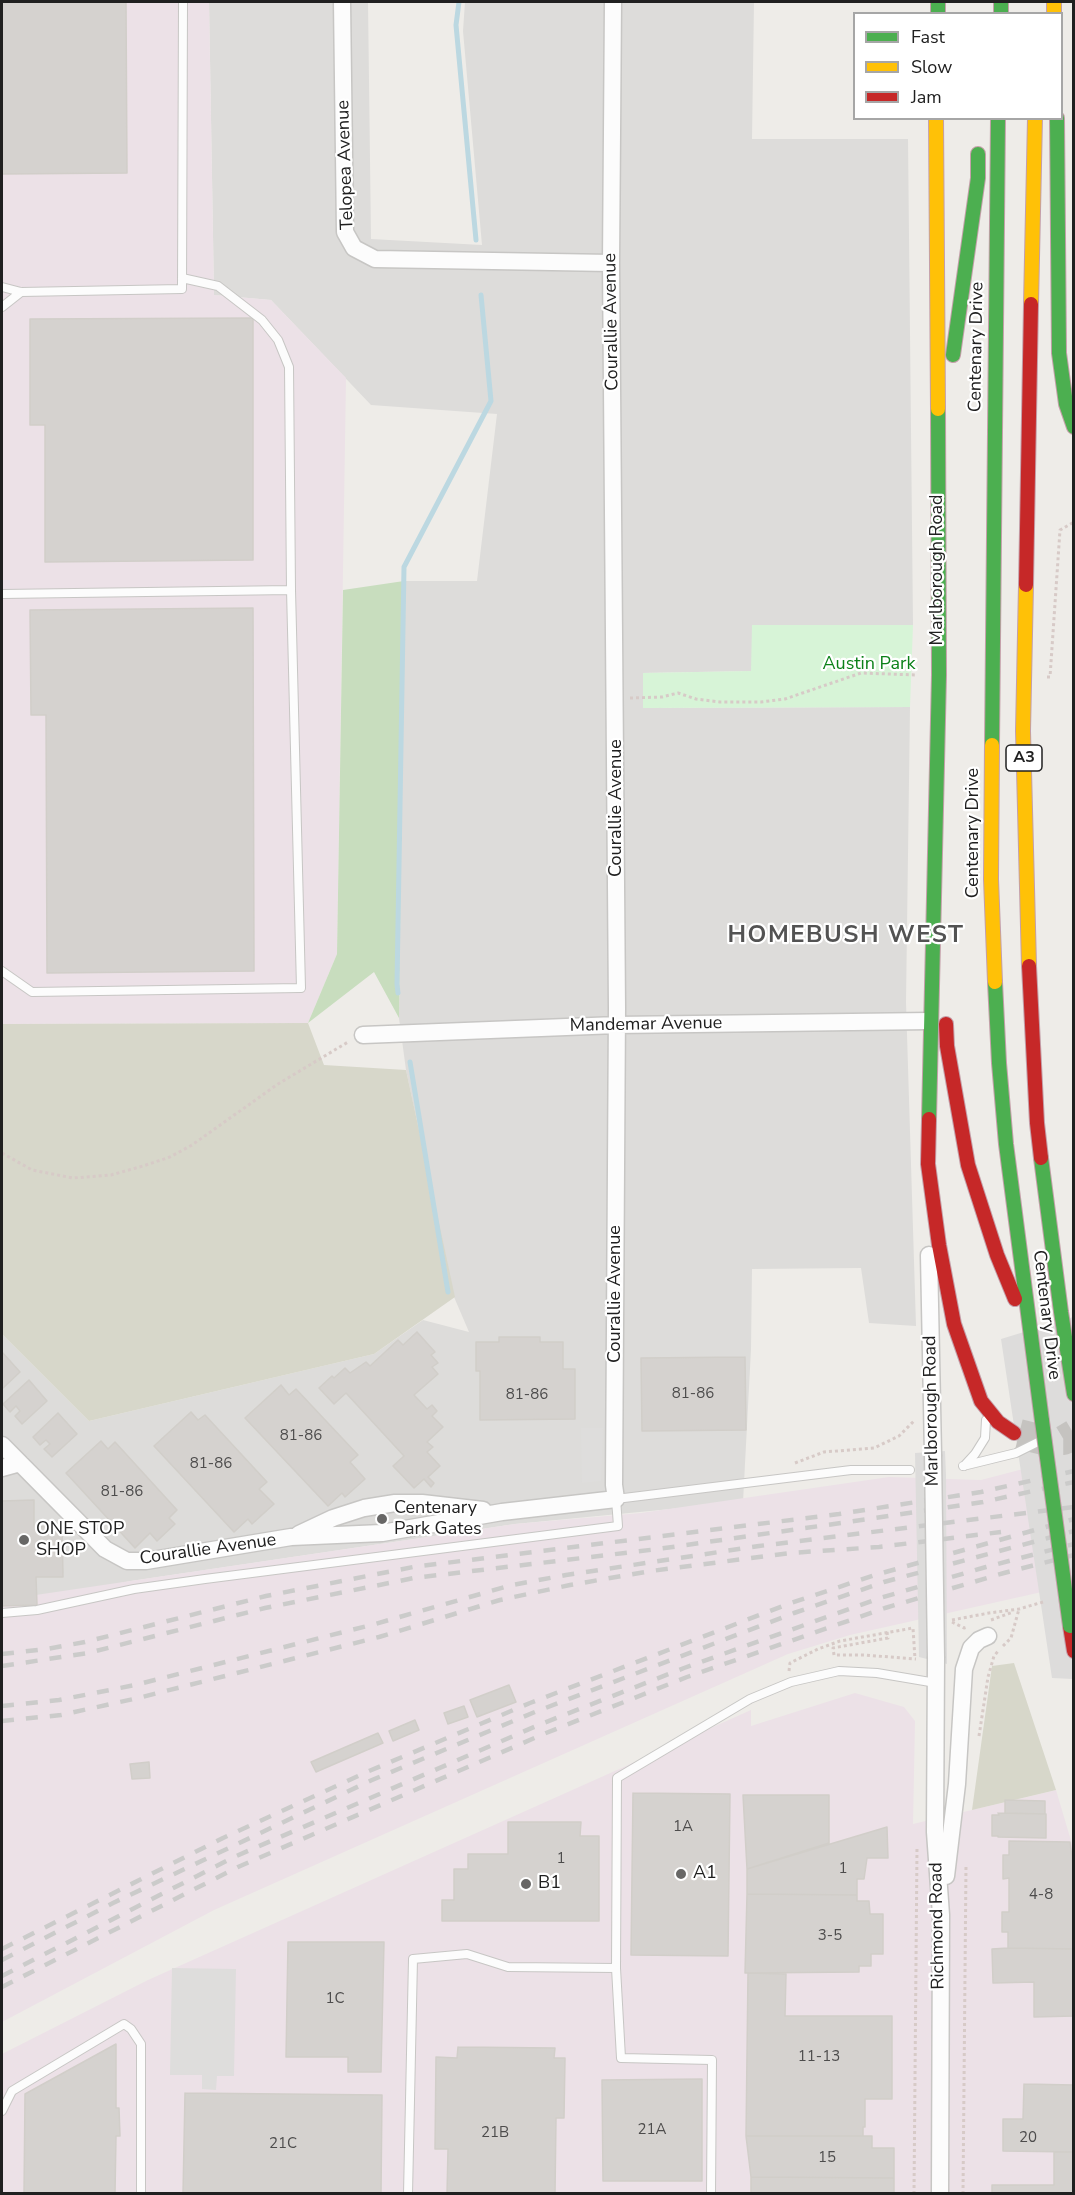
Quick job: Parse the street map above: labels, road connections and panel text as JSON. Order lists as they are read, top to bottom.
{
  "streets": {
    "highway": ["Centenary Drive", "Marlborough Road", "A3"],
    "street": [
      "Telopea Avenue",
      "Courallie Avenue",
      "Mandemar Avenue",
      "Richmond Road"
    ]
  },
  "crossings": [
    ["Telopea Avenue", "Courallie Avenue"],
    ["Courallie Avenue", "Mandemar Avenue"],
    ["Marlborough Road", "Mandemar Avenue"],
    ["Marlborough Road", "Richmond Road"]
  ],
  "districts": ["HOMEBUSH WEST"],
  "parks": ["Austin Park"],
  "places": [
    "Centenary Park Gates",
    "ONE STOP SHOP",
    "A1",
    "B1"
  ],
  "house_numbers": [
    "81-86",
    "81-86",
    "81-86",
    "81-86",
    "81-86",
    "1A",
    "1",
    "1",
    "4-8",
    "3-5",
    "1C",
    "11-13",
    "21A",
    "21B",
    "20",
    "21C",
    "15"
  ],
  "legend": ["Fast", "Slow", "Jam"]
}
